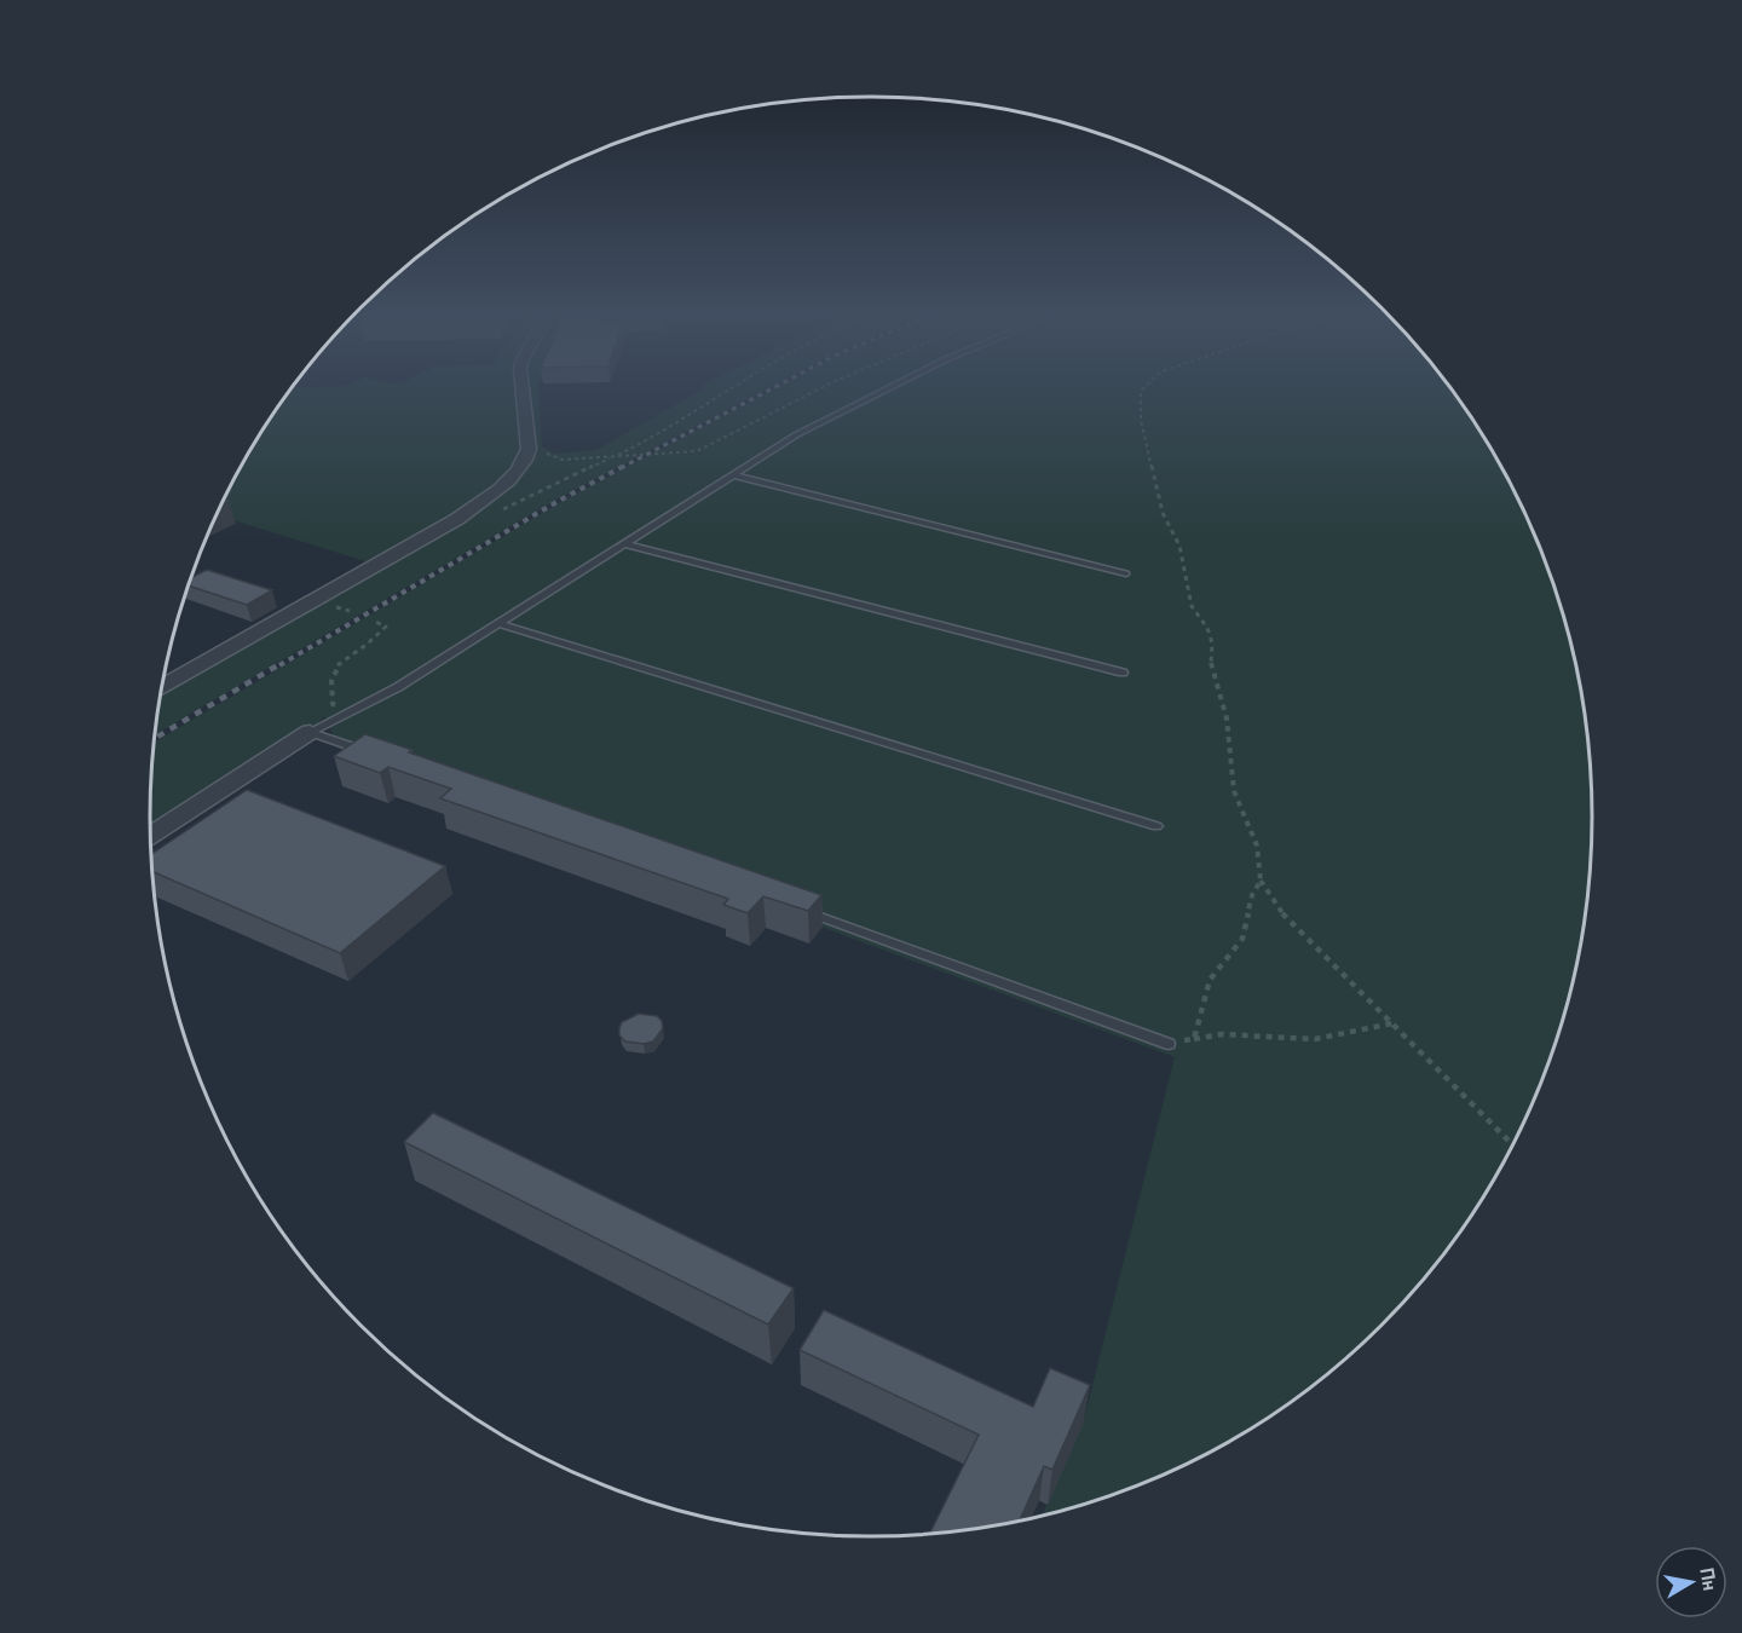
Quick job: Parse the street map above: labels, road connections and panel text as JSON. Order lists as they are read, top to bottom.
{
  "north": "right"
}
